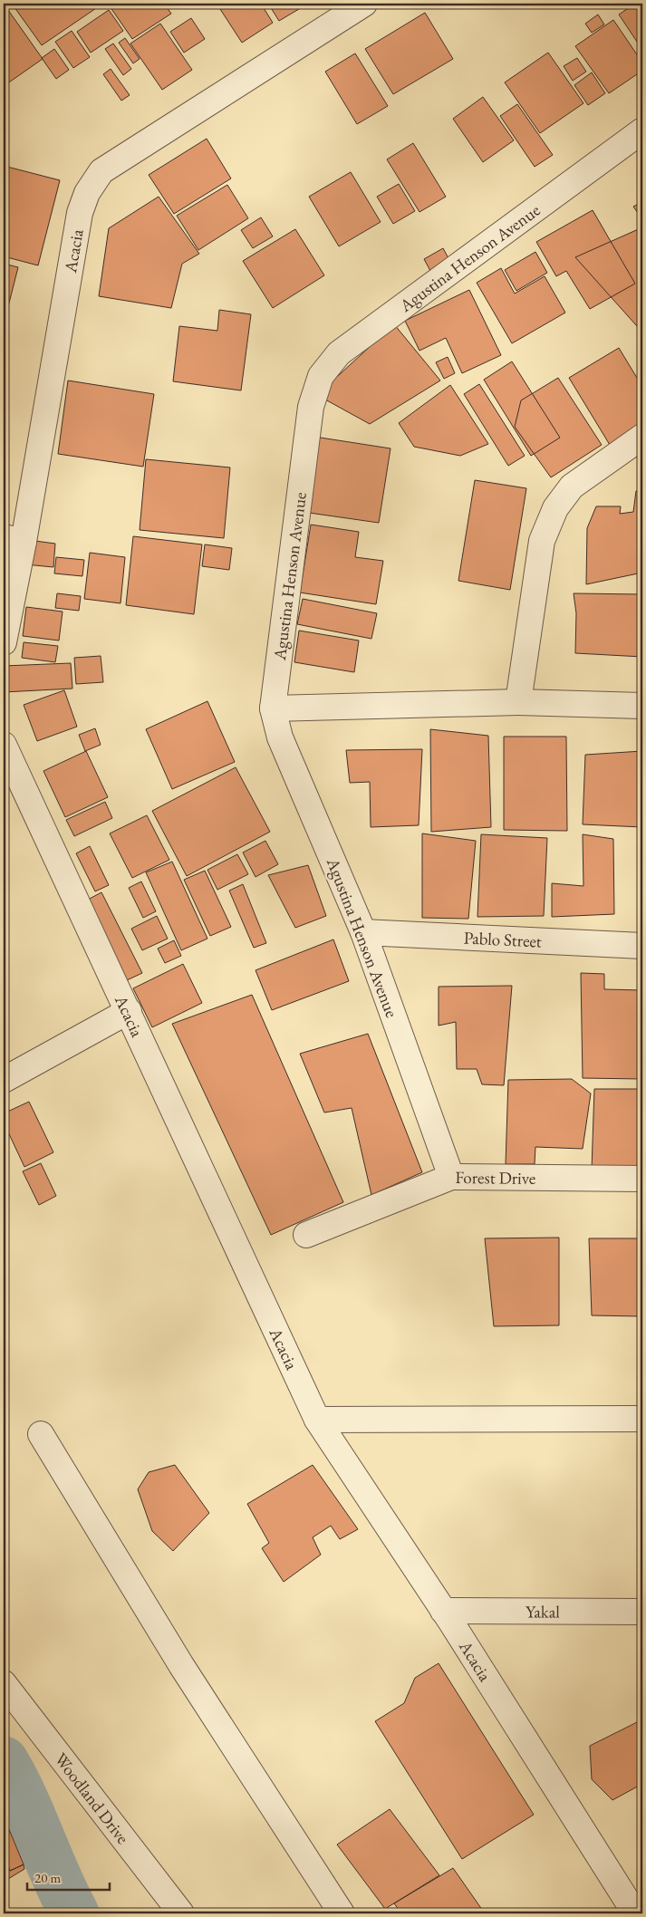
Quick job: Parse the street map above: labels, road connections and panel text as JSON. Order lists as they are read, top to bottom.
{
  "streets": {
    "street": [
      "Acacia",
      "Agustina Henson Avenue",
      "Pablo Street",
      "Forest Drive",
      "Yakal",
      "Woodland Drive"
    ]
  },
  "crossings": [
    ["Acacia", "Yakal"],
    ["Agustina Henson Avenue", "Pablo Street"],
    ["Agustina Henson Avenue", "Forest Drive"]
  ],
  "scale_bar": "20 m"
}
